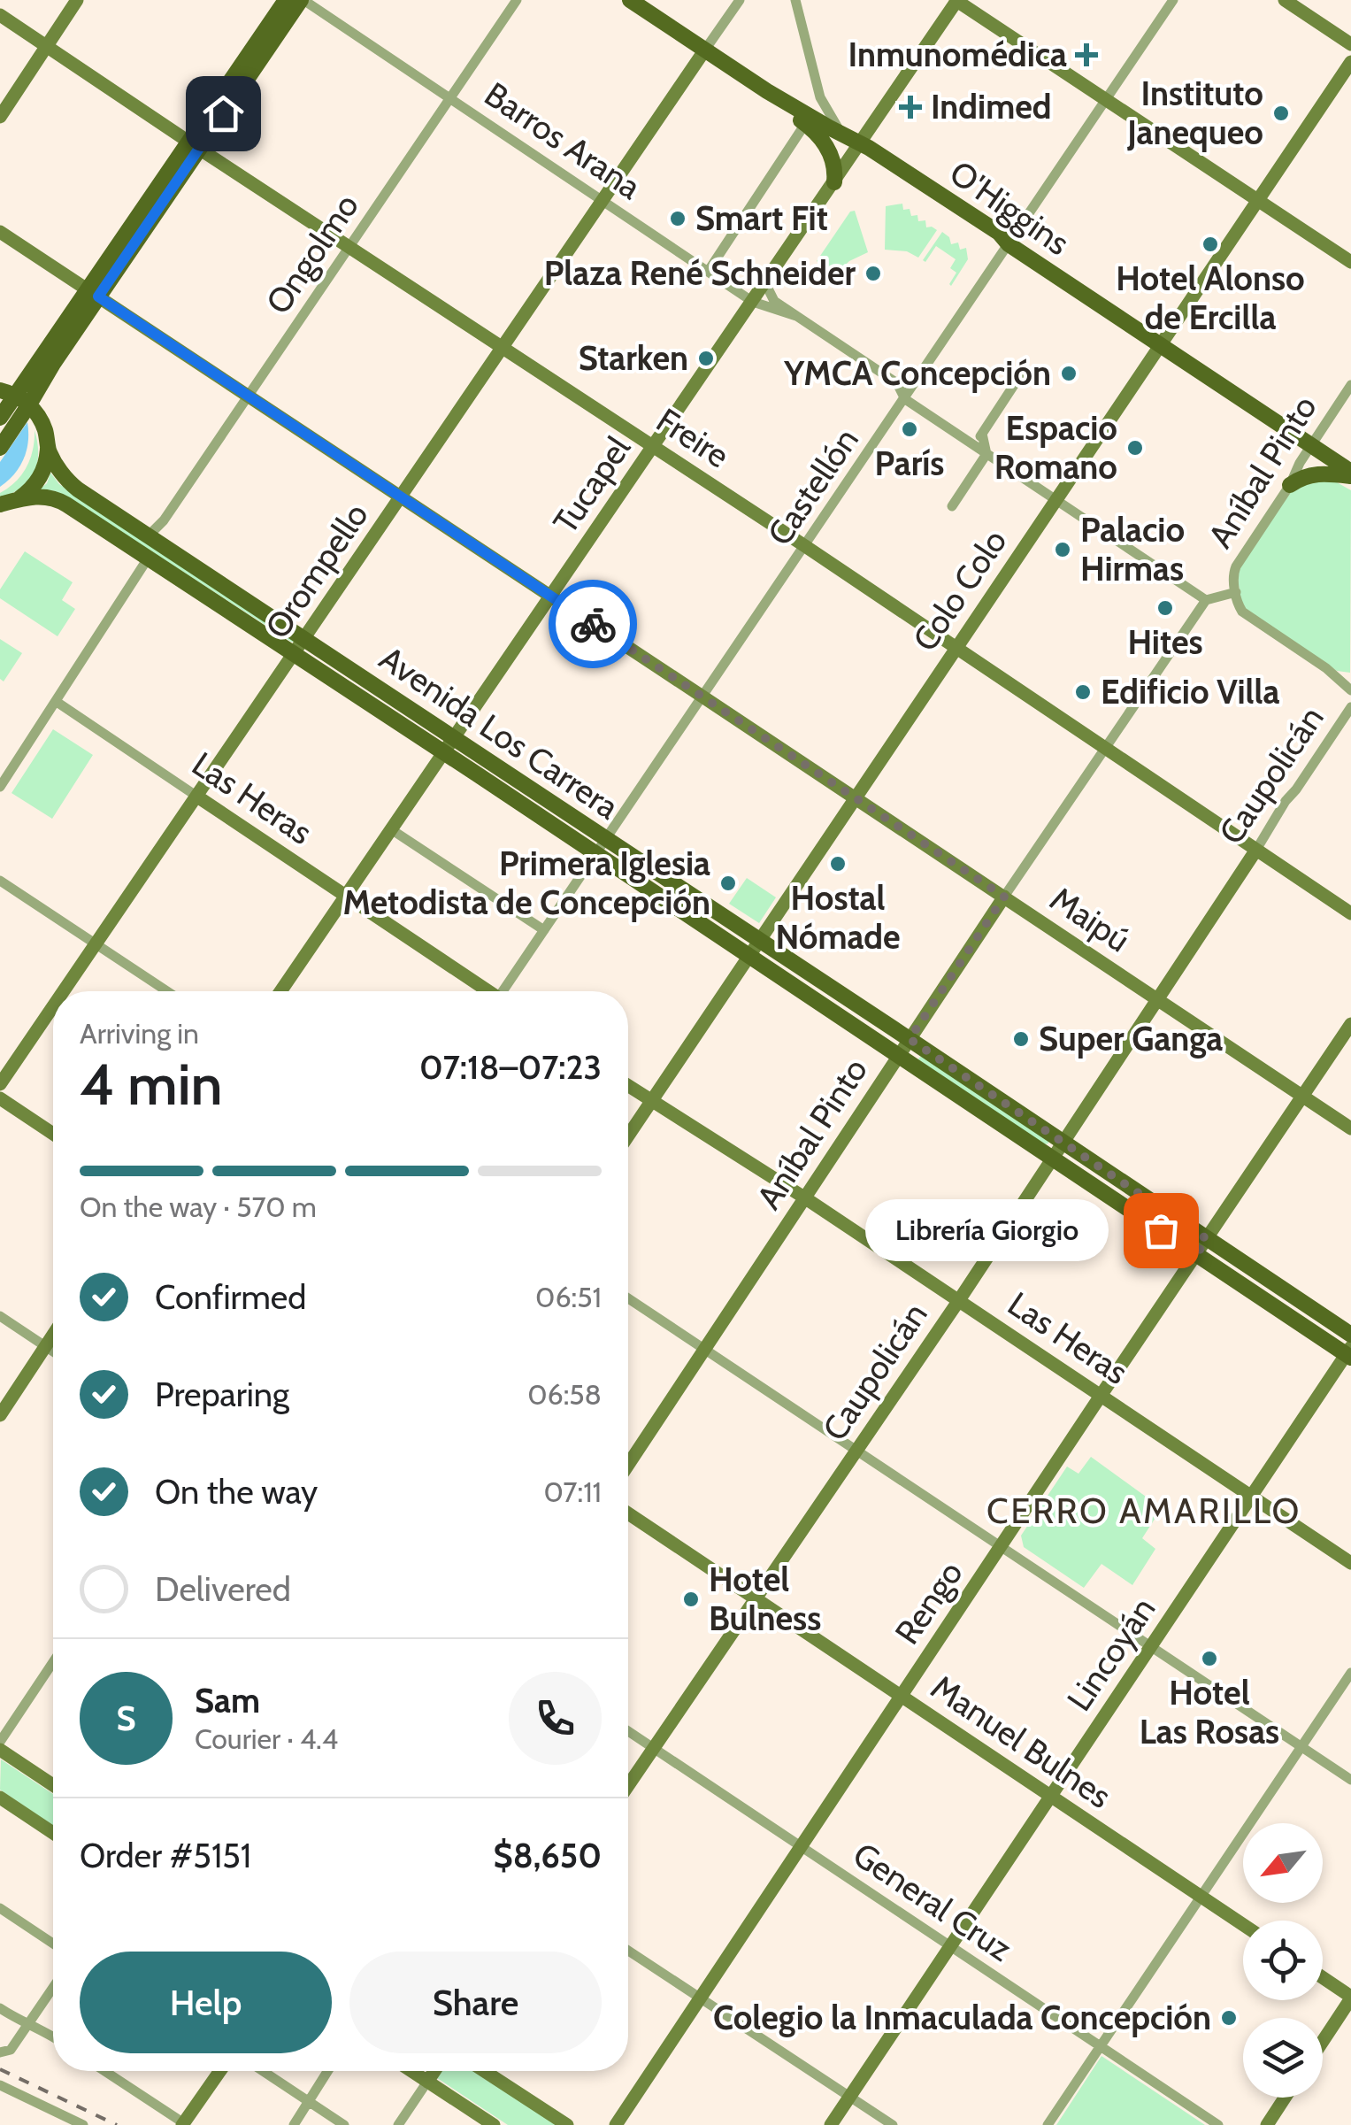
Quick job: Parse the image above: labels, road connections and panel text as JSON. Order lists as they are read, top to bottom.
{
  "streets": {
    "main road": [
      "O'Higgins",
      "Freire",
      "Aníbal Pinto",
      "Tucapel",
      "Orompello",
      "Colo Colo",
      "Avenida Los Carrera",
      "Caupolicán",
      "Las Heras",
      "Maipú",
      "Rengo",
      "Lincoyán",
      "Manuel Bulnes"
    ],
    "street": [
      "Barros Arana",
      "Ongolmo",
      "Castellón",
      "General Cruz"
    ]
  },
  "crossings": [
    ["Barros Arana", "Ongolmo"],
    ["Barros Arana", "Tucapel"],
    ["Barros Arana", "Orompello"],
    ["O'Higgins", "Aníbal Pinto"],
    ["O'Higgins", "Tucapel"],
    ["O'Higgins", "Castellón"],
    ["O'Higgins", "Orompello"],
    ["O'Higgins", "Colo Colo"],
    ["Ongolmo", "Freire"],
    ["Ongolmo", "Avenida Los Carrera"],
    ["Ongolmo", "Maipú"],
    ["Freire", "Aníbal Pinto"],
    ["Freire", "Tucapel"],
    ["Freire", "Castellón"],
    ["Freire", "Orompello"],
    ["Freire", "Colo Colo"],
    ["Freire", "Caupolicán"],
    ["Aníbal Pinto", "Avenida Los Carrera"],
    ["Aníbal Pinto", "Las Heras"],
    ["Aníbal Pinto", "Maipú"],
    ["Tucapel", "Avenida Los Carrera"],
    ["Tucapel", "Las Heras"],
    ["Tucapel", "Maipú"],
    ["Castellón", "Avenida Los Carrera"],
    ["Castellón", "Maipú"],
    ["Orompello", "Avenida Los Carrera"],
    ["Orompello", "Las Heras"],
    ["Orompello", "Maipú"],
    ["Colo Colo", "Avenida Los Carrera"],
    ["Colo Colo", "Las Heras"],
    ["Colo Colo", "Maipú"],
    ["Avenida Los Carrera", "Caupolicán"],
    ["Avenida Los Carrera", "Rengo"],
    ["Avenida Los Carrera", "Lincoyán"],
    ["Caupolicán", "Las Heras"],
    ["Caupolicán", "Maipú"],
    ["Caupolicán", "Manuel Bulnes"],
    ["Caupolicán", "General Cruz"],
    ["Las Heras", "Rengo"],
    ["Las Heras", "Lincoyán"],
    ["Maipú", "Rengo"],
    ["Rengo", "Manuel Bulnes"],
    ["Rengo", "General Cruz"],
    ["Lincoyán", "Manuel Bulnes"],
    ["Lincoyán", "General Cruz"]
  ],
  "districts": ["CERRO AMARILLO"],
  "places": {
    "health": ["Inmunomédica", "Indimed"],
    "other": [
      "Instituto Janequeo",
      "Smart Fit",
      "Hotel Alonso de Ercilla",
      "Plaza René Schneider",
      "Starken",
      "YMCA Concepción",
      "París",
      "Espacio Romano",
      "Palacio Hirmas",
      "Hites",
      "Edificio Villa",
      "Hostal Nómade",
      "Primera Iglesia Metodista de Concepción",
      "Super Ganga",
      "Librería Giorgio",
      "Hotel Bulness",
      "Hotel Las Rosas",
      "Colegio la Inmaculada Concepción"
    ]
  },
  "north": "bottom left",
  "page": {
    "heading": ["4 min", "Arriving in", "07:18–07:23"],
    "panel": [
      "Sam",
      "Courier · 4.4",
      "Order #5151",
      "$8,650"
    ],
    "bar": "On the way · 570 m",
    "bubble": "Librería Giorgio",
    "list": [
      ["Confirmed", "06:51"],
      ["Preparing", "06:58"],
      ["On the way", "07:11"],
      "Delivered"
    ],
    "round": "S",
    "buttons": ["Help", "Share"]
  }
}
